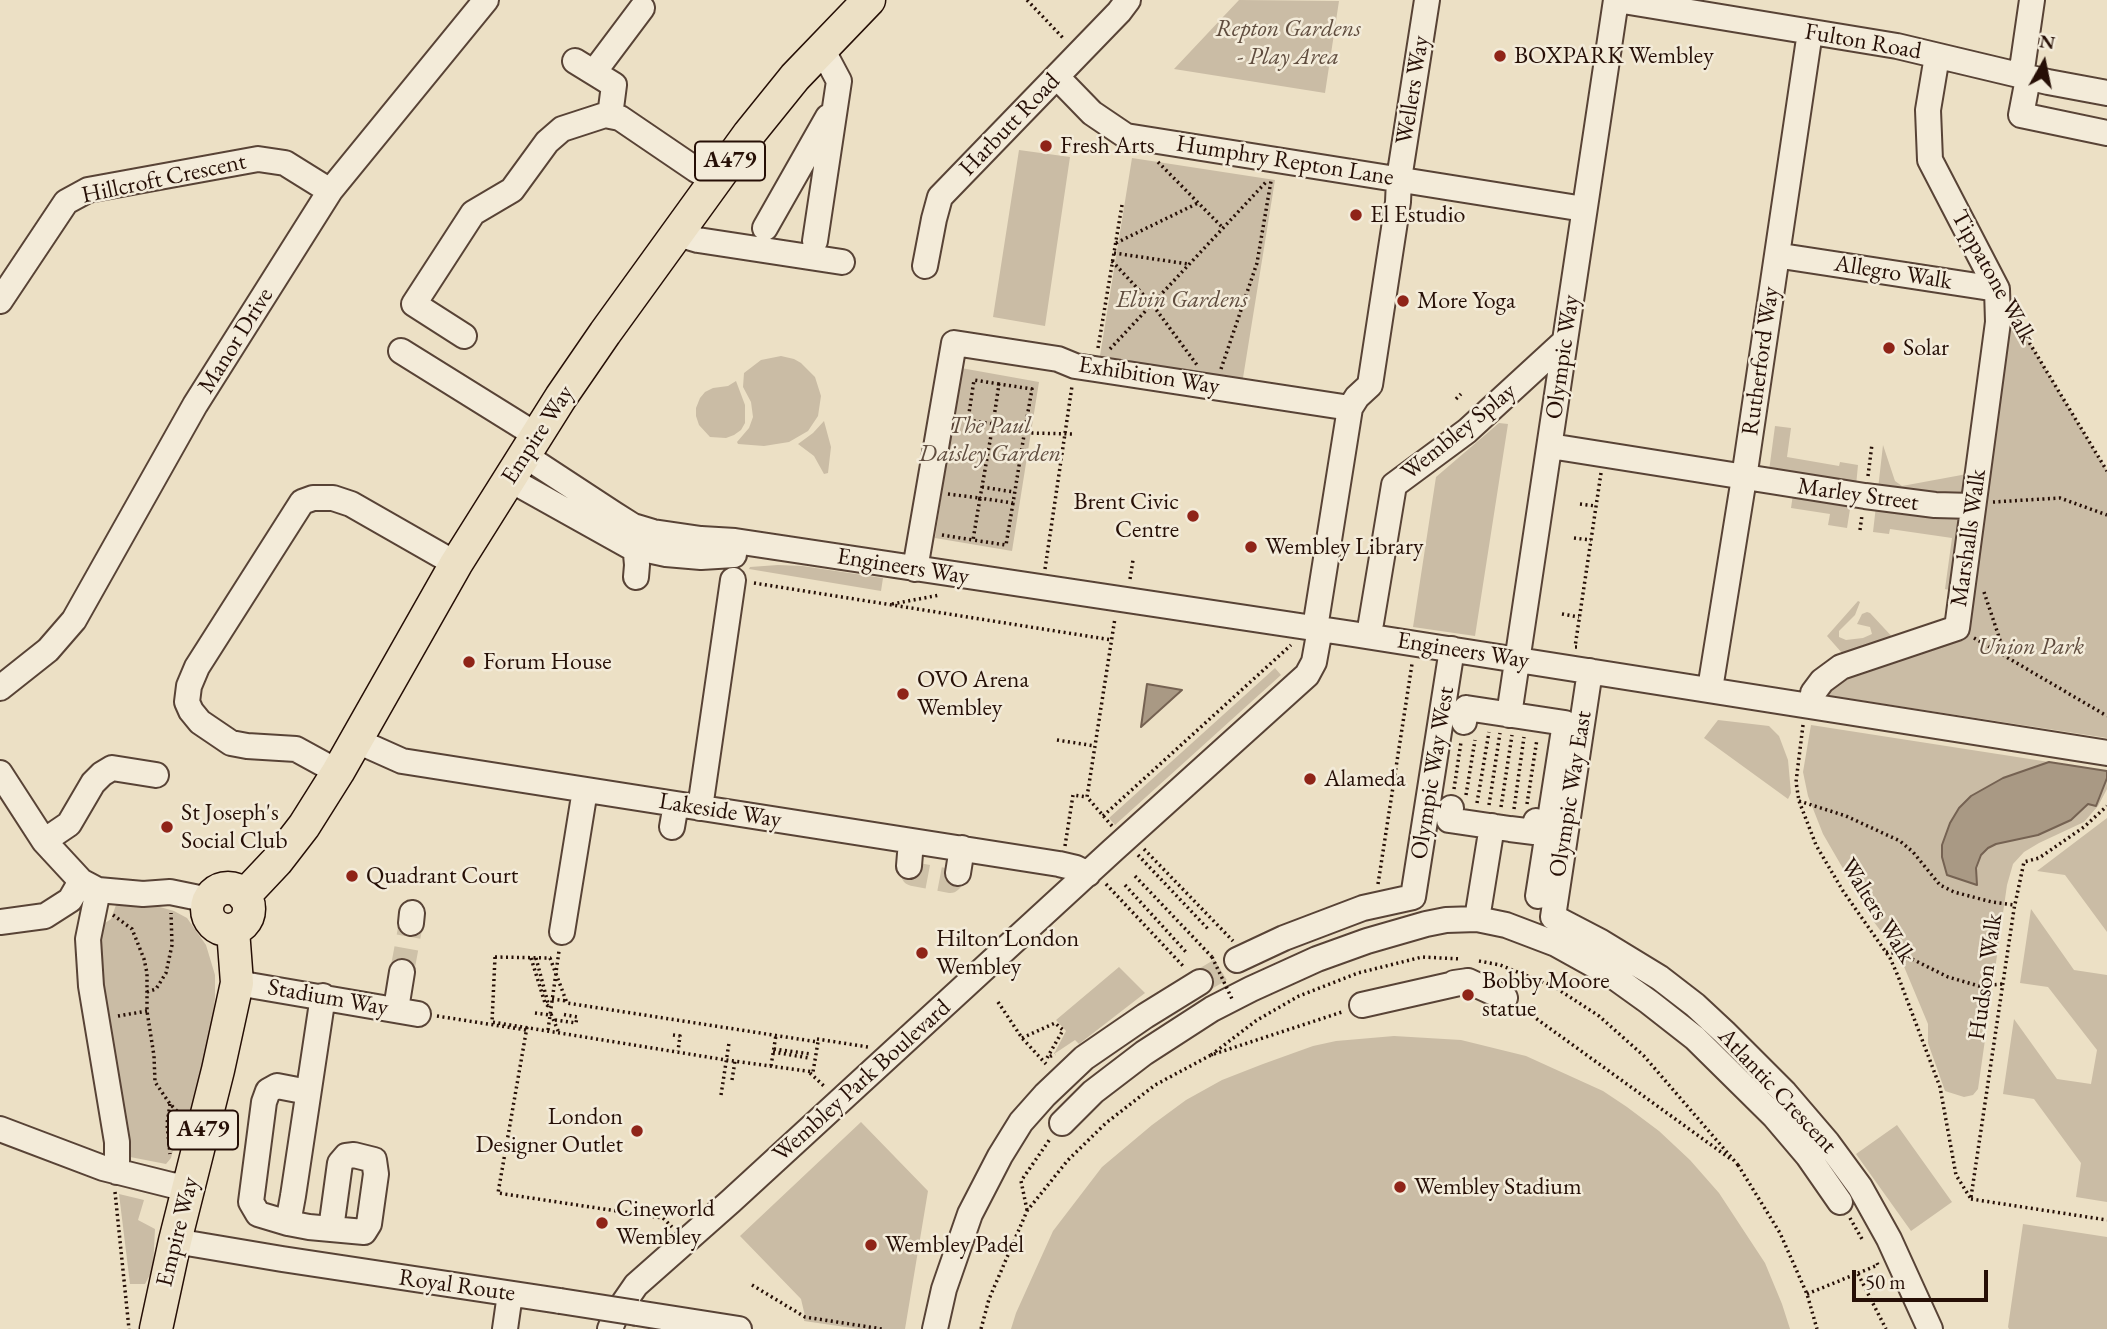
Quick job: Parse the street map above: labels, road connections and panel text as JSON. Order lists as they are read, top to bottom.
{
  "streets": {
    "main road": ["A479", "Empire Way"],
    "street": [
      "Fulton Road",
      "Wellers Way",
      "Harbutt Road",
      "Humphry Repton Lane",
      "Hillcroft Crescent",
      "Allegro Walk",
      "Tippatone Walk",
      "Manor Drive",
      "Olympic Way",
      "Rutherford Way",
      "Exhibition Way",
      "Wembley Splay",
      "Marley Street",
      "Marshalls Walk",
      "Engineers Way",
      "Olympic Way West",
      "Olympic Way East",
      "Lakeside Way",
      "Stadium Way",
      "Wembley Park Boulevard",
      "Atlantic Crescent",
      "Royal Route"
    ],
    "path": ["Walters Walk", "Hudson Walk"]
  },
  "crossings": [
    ["Fulton Road", "Olympic Way"],
    ["Fulton Road", "Rutherford Way"],
    ["Wellers Way", "Humphry Repton Lane"],
    ["Wellers Way", "Exhibition Way"],
    ["Harbutt Road", "Humphry Repton Lane"],
    ["Humphry Repton Lane", "Olympic Way"],
    ["Hillcroft Crescent", "Manor Drive"],
    ["Allegro Walk", "Tippatone Walk"],
    ["Allegro Walk", "Marshalls Walk"],
    ["Tippatone Walk", "Marshalls Walk"],
    ["Olympic Way", "Wembley Splay"],
    ["Olympic Way", "Marley Street"],
    ["Olympic Way", "Engineers Way"],
    ["Rutherford Way", "Marley Street"],
    ["Rutherford Way", "Engineers Way"],
    ["Exhibition Way", "Engineers Way"],
    ["Empire Way", "Engineers Way"],
    ["Empire Way", "Lakeside Way"],
    ["Empire Way", "Stadium Way"],
    ["Empire Way", "Royal Route"],
    ["Marley Street", "Marshalls Walk"],
    ["Engineers Way", "Olympic Way West"],
    ["Engineers Way", "Olympic Way East"],
    ["Engineers Way", "Wembley Park Boulevard"],
    ["Olympic Way East", "Atlantic Crescent"],
    ["Lakeside Way", "Wembley Park Boulevard"],
    ["Walters Walk", "Hudson Walk"]
  ],
  "parks": [
    "Repton Gardens - Play Area",
    "Elvin Gardens",
    "The Paul Daisley Garden",
    "Union Park"
  ],
  "places": [
    "BOXPARK Wembley",
    "Fresh Arts",
    "El Estudio",
    "More Yoga",
    "Solar",
    "Brent Civic Centre",
    "Wembley Library",
    "Forum House",
    "OVO Arena Wembley",
    "Alameda",
    "St Joseph's Social Club",
    "Quadrant Court",
    "Hilton London Wembley",
    "Bobby Moore statue",
    "London Designer Outlet",
    "Wembley Stadium",
    "Cineworld Wembley",
    "Wembley Padel"
  ],
  "scale_bar": "50 m",
  "north": "top"
}
